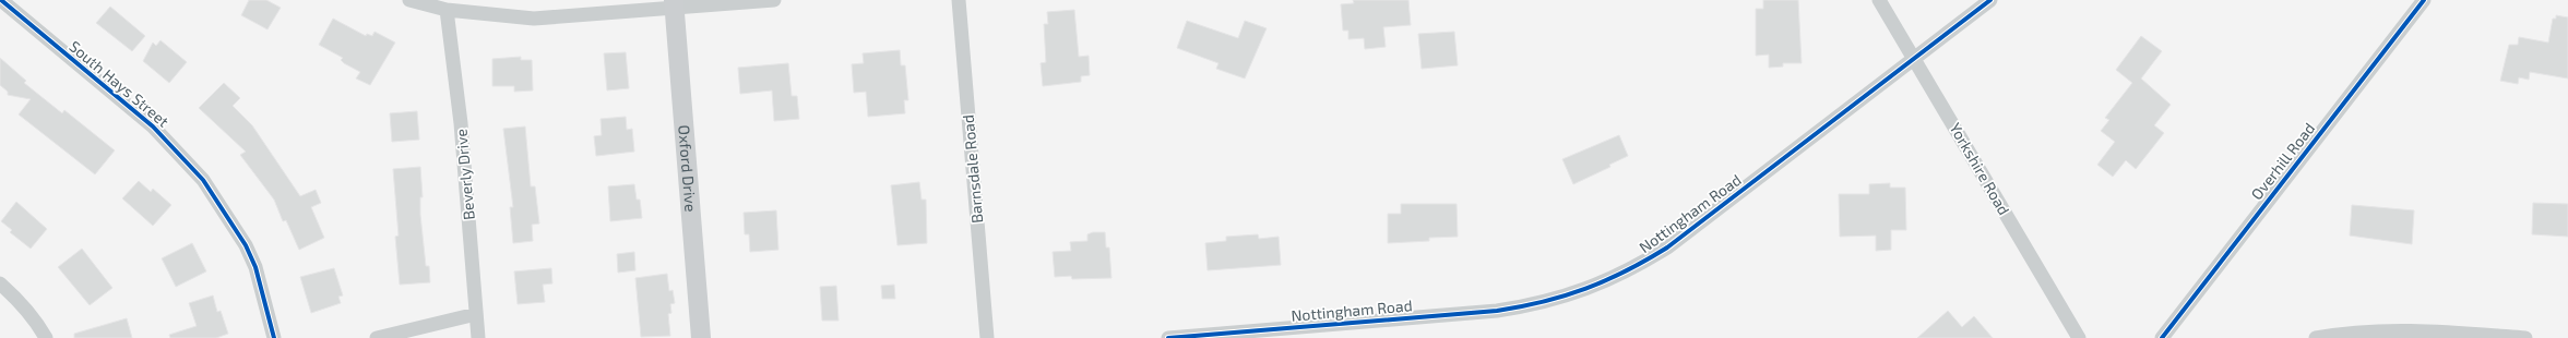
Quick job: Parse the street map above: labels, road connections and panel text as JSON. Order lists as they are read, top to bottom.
{
  "streets": {
    "main road": ["Oxford Drive"],
    "street": [
      "South Hays Street",
      "Overhill Road",
      "Barnsdale Road",
      "Yorkshire Road",
      "Beverly Drive",
      "Nottingham Road"
    ]
  },
  "crossings": [
    ["Yorkshire Road", "Nottingham Road"]
  ]
}
